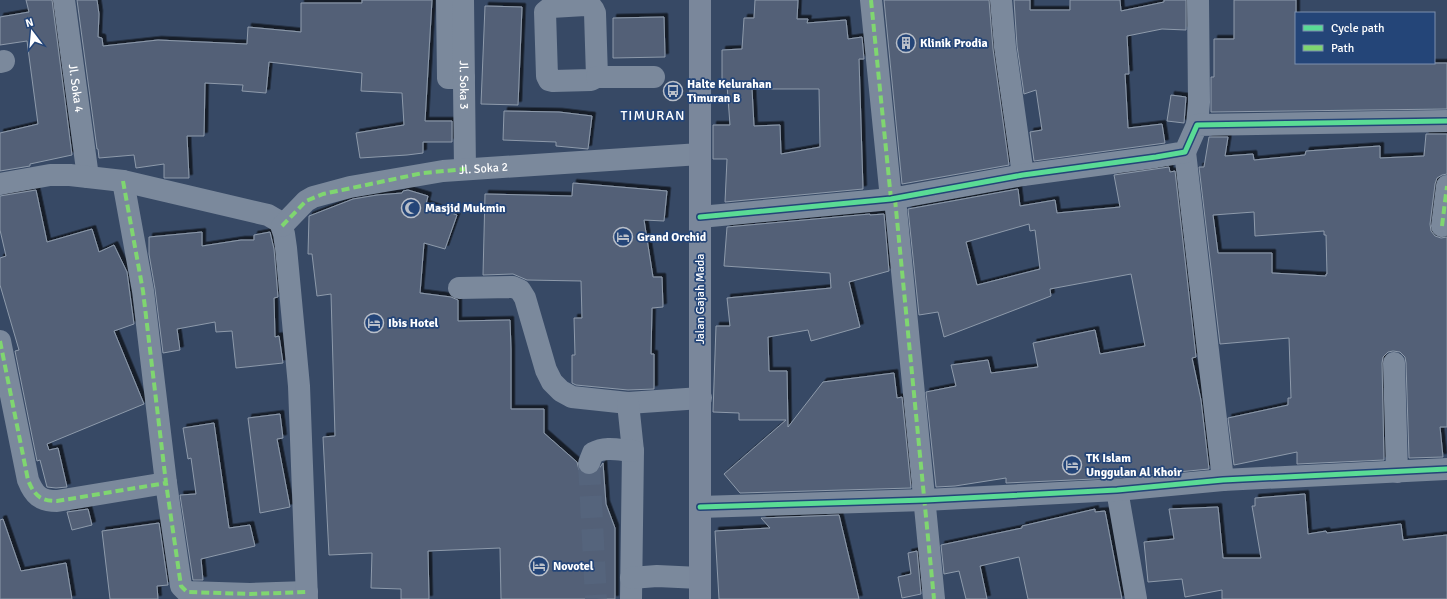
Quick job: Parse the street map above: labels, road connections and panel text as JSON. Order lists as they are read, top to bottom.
{
  "streets": {
    "main road": ["Jalan Gajah Mada"],
    "street": ["Jl. Soka 3", "Jl. Soka 4", "Jl. Soka 2"]
  },
  "crossings": [
    ["Jl. Soka 3", "Jl. Soka 2"],
    ["Jl. Soka 2", "Jalan Gajah Mada"]
  ],
  "districts": ["TIMURAN"],
  "places": {
    "building": ["Klinik Prodia"],
    "bus stop": ["Halte Kelurahan Timuran B"],
    "mosque": ["Masjid Mukmin"],
    "hotel": [
      "Grand Orchid",
      "Ibis Hotel",
      "TK Islam Unggulan Al Khoir",
      "Novotel"
    ]
  },
  "legend": ["Cycle path", "Path"],
  "north": "top"
}
